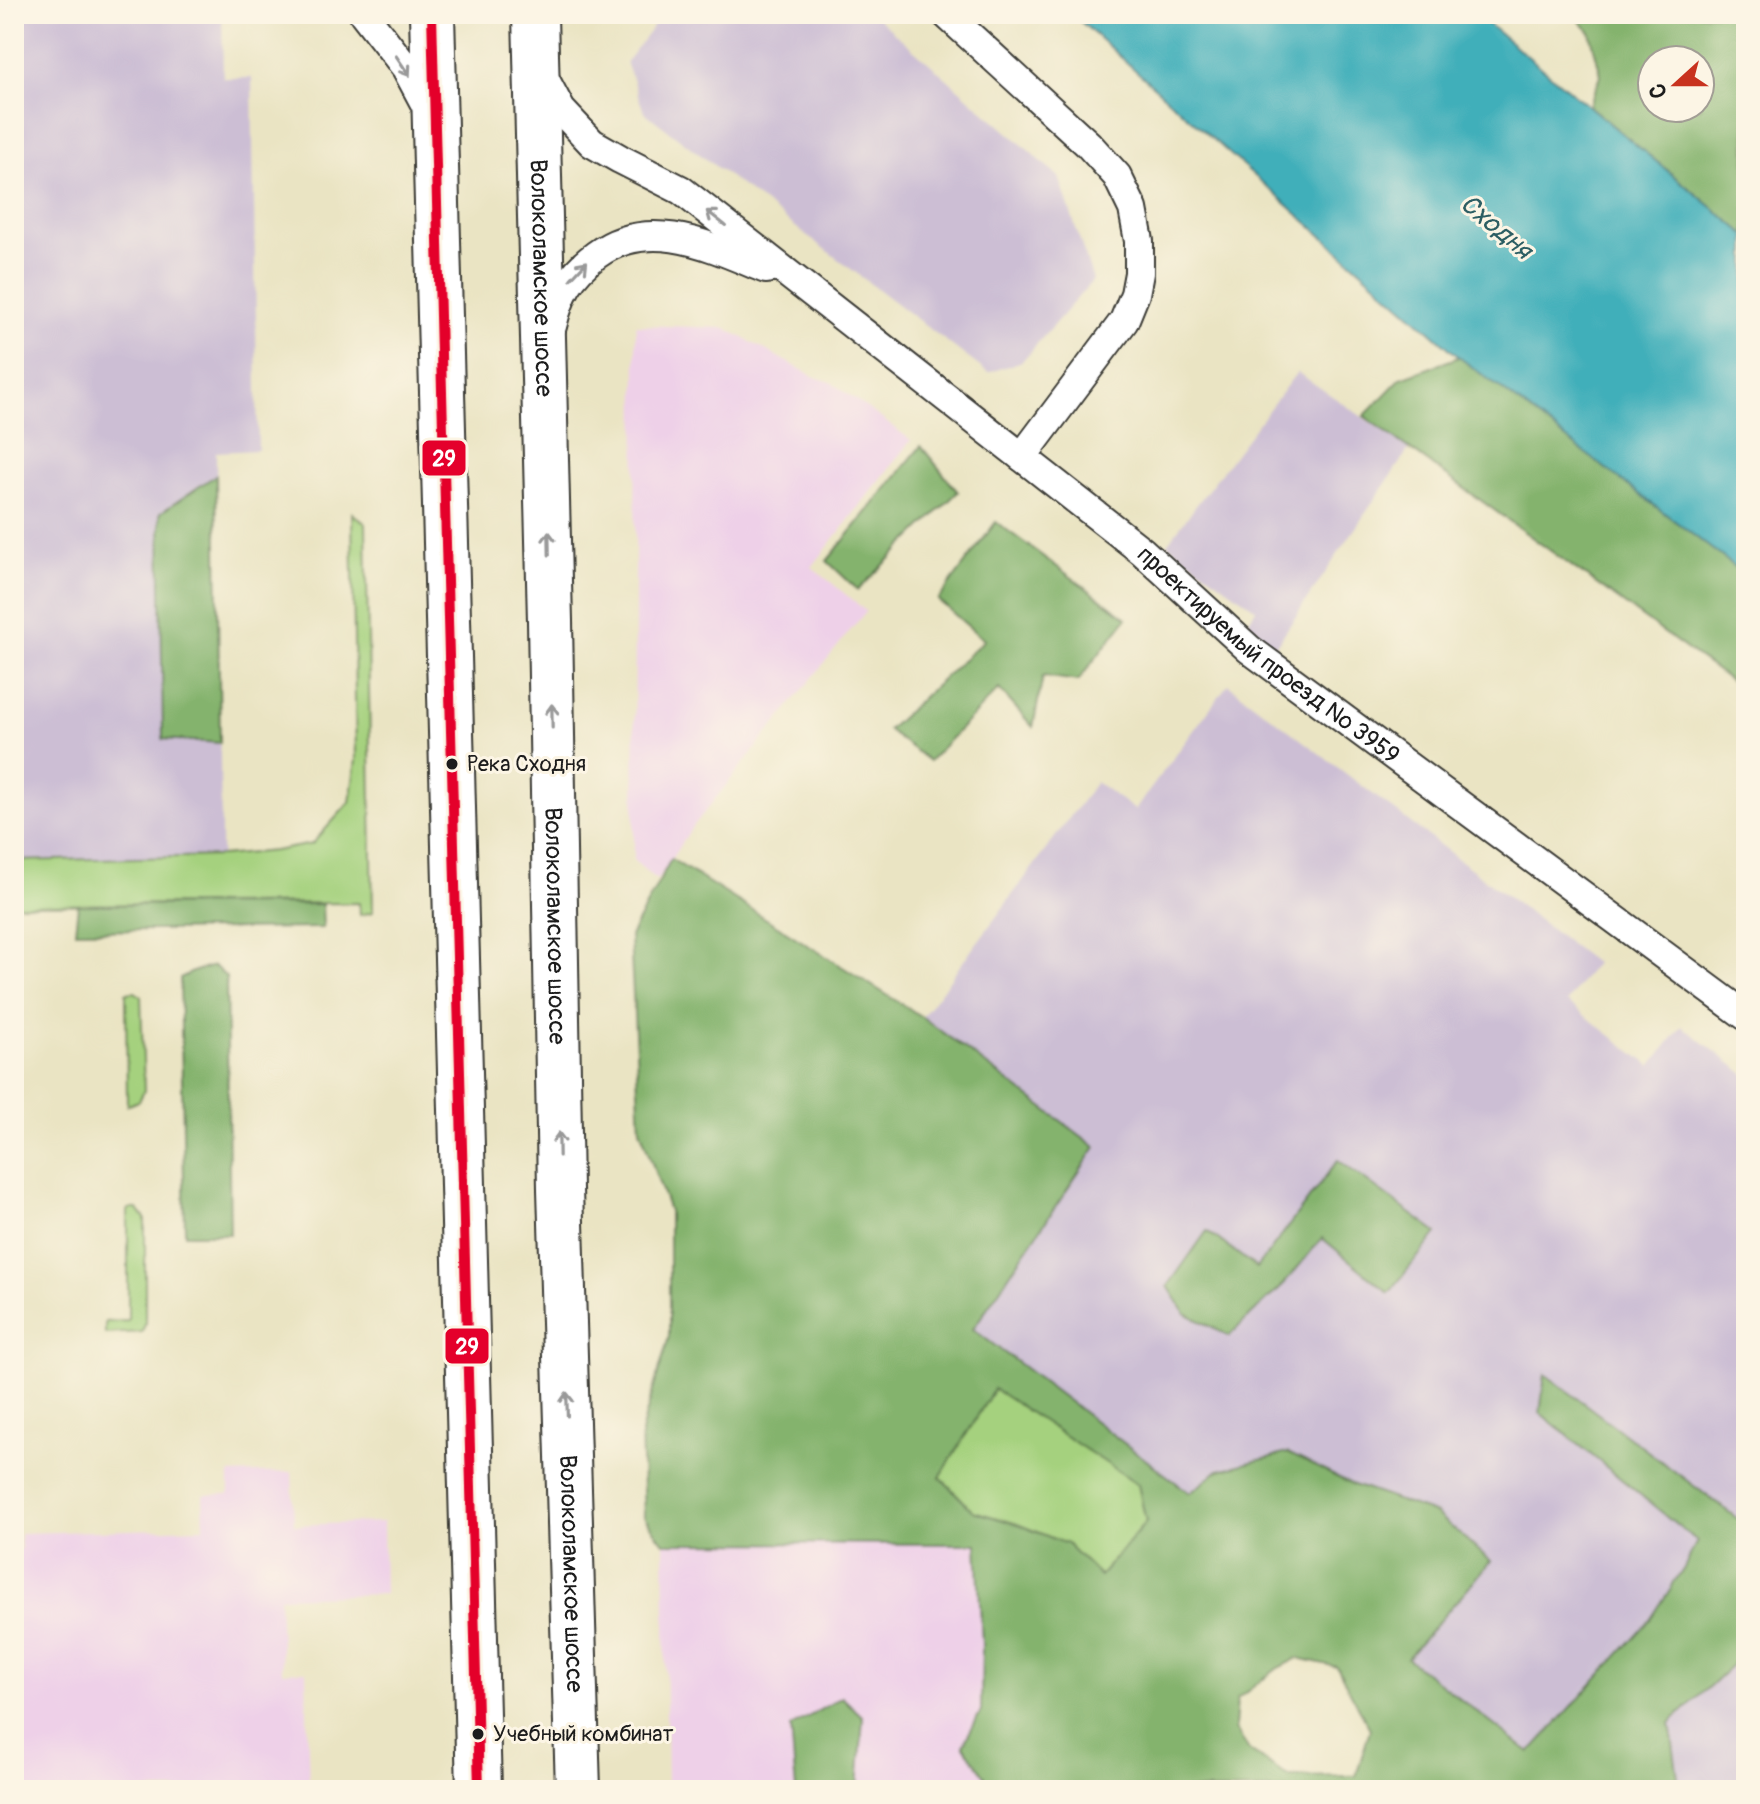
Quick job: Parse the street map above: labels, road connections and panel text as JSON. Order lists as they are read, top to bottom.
{
  "streets": {
    "main road": ["Волоколамское шоссе"],
    "street": ["проектируемый проезд № 3959"]
  },
  "crossings": [
    ["Волоколамское шоссе", "проектируемый проезд № 3959"]
  ],
  "water": ["Сходня"],
  "places": ["Река Сходня", "Учебный комбинат"],
  "lines": ["transit line 29"],
  "north": "left"
}
